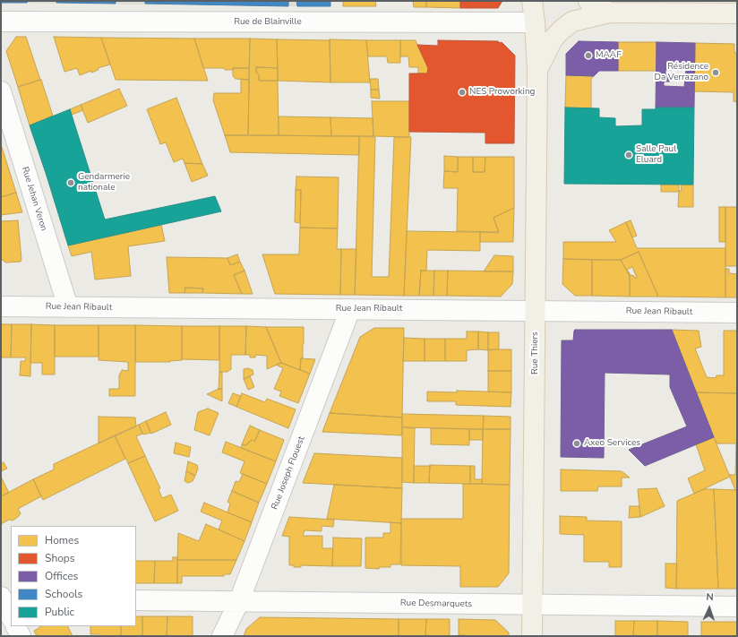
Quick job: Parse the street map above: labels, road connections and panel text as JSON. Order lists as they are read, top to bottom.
{
  "streets": {
    "main road": ["Rue Thiers"],
    "street": [
      "Rue de Blainville",
      "Rue Jehan Veron",
      "Rue Jean Ribault",
      "Rue Joseph Flouest",
      "Rue Desmarquets"
    ]
  },
  "crossings": [
    ["Rue de Blainville", "Rue Thiers"],
    ["Rue Jehan Veron", "Rue Jean Ribault"],
    ["Rue Jean Ribault", "Rue Thiers"],
    ["Rue Jean Ribault", "Rue Joseph Flouest"],
    ["Rue Thiers", "Rue Desmarquets"],
    ["Rue Joseph Flouest", "Rue Desmarquets"]
  ],
  "places": [
    "MAAF",
    "Résidence Da Verrazano",
    "NES Proworking",
    "Salle Paul Eluard",
    "Gendarmerie nationale",
    "Axeo Services"
  ],
  "legend": [
    "Homes",
    "Shops",
    "Offices",
    "Schools",
    "Public"
  ],
  "north": "top"
}
